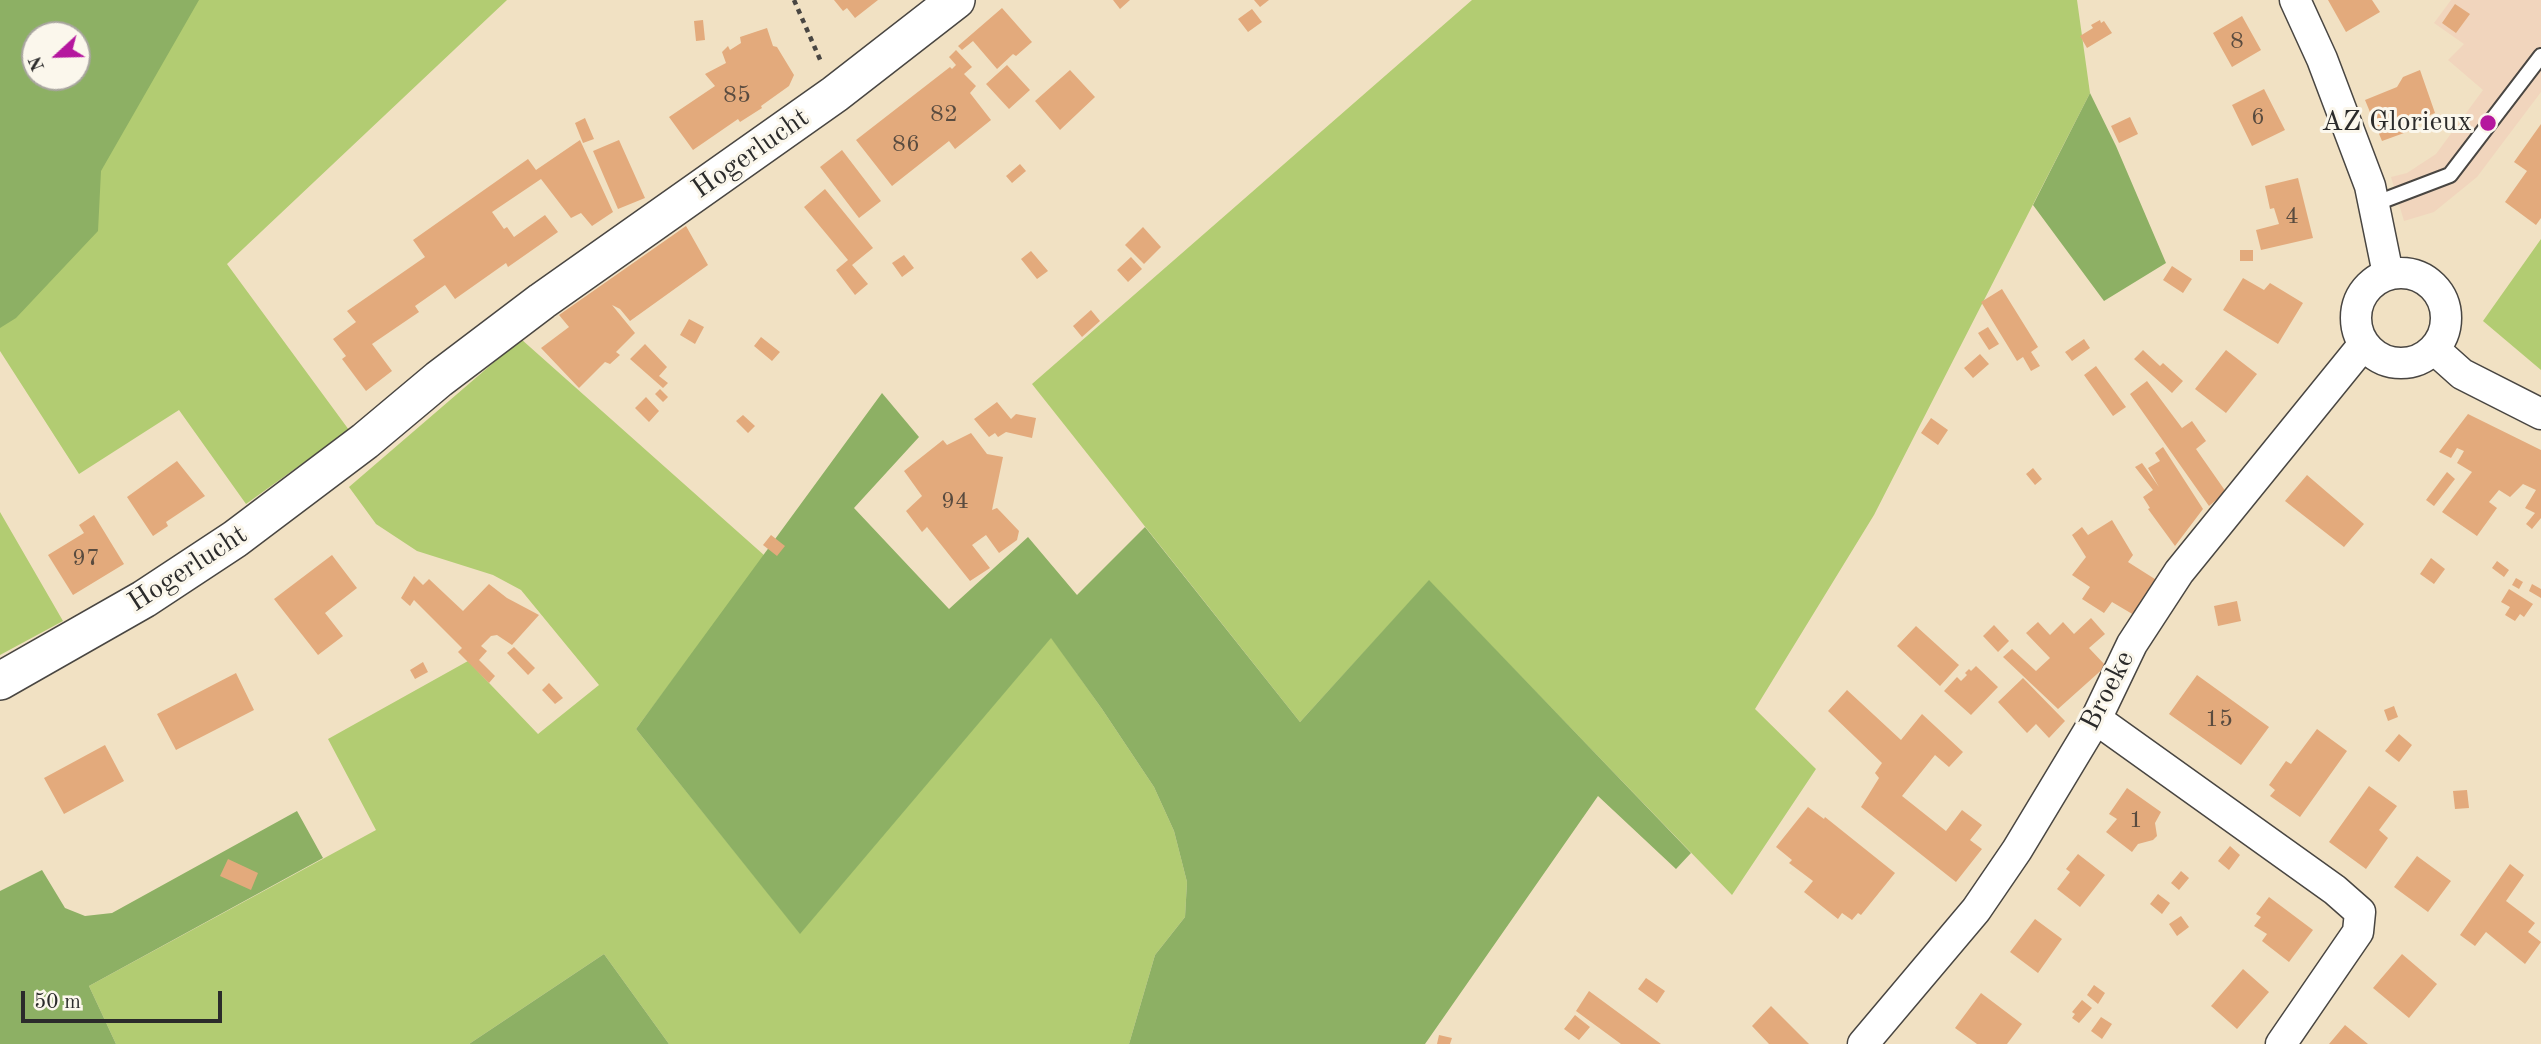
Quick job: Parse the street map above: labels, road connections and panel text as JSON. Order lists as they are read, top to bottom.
{
  "streets": {
    "street": ["Hogerlucht", "Broeke"]
  },
  "places": ["AZ Glorieux"],
  "house_numbers": [
    "8",
    "85",
    "82",
    "6",
    "86",
    "4",
    "94",
    "97",
    "15",
    "1"
  ],
  "scale_bar": "50 m",
  "north": "left"
}
